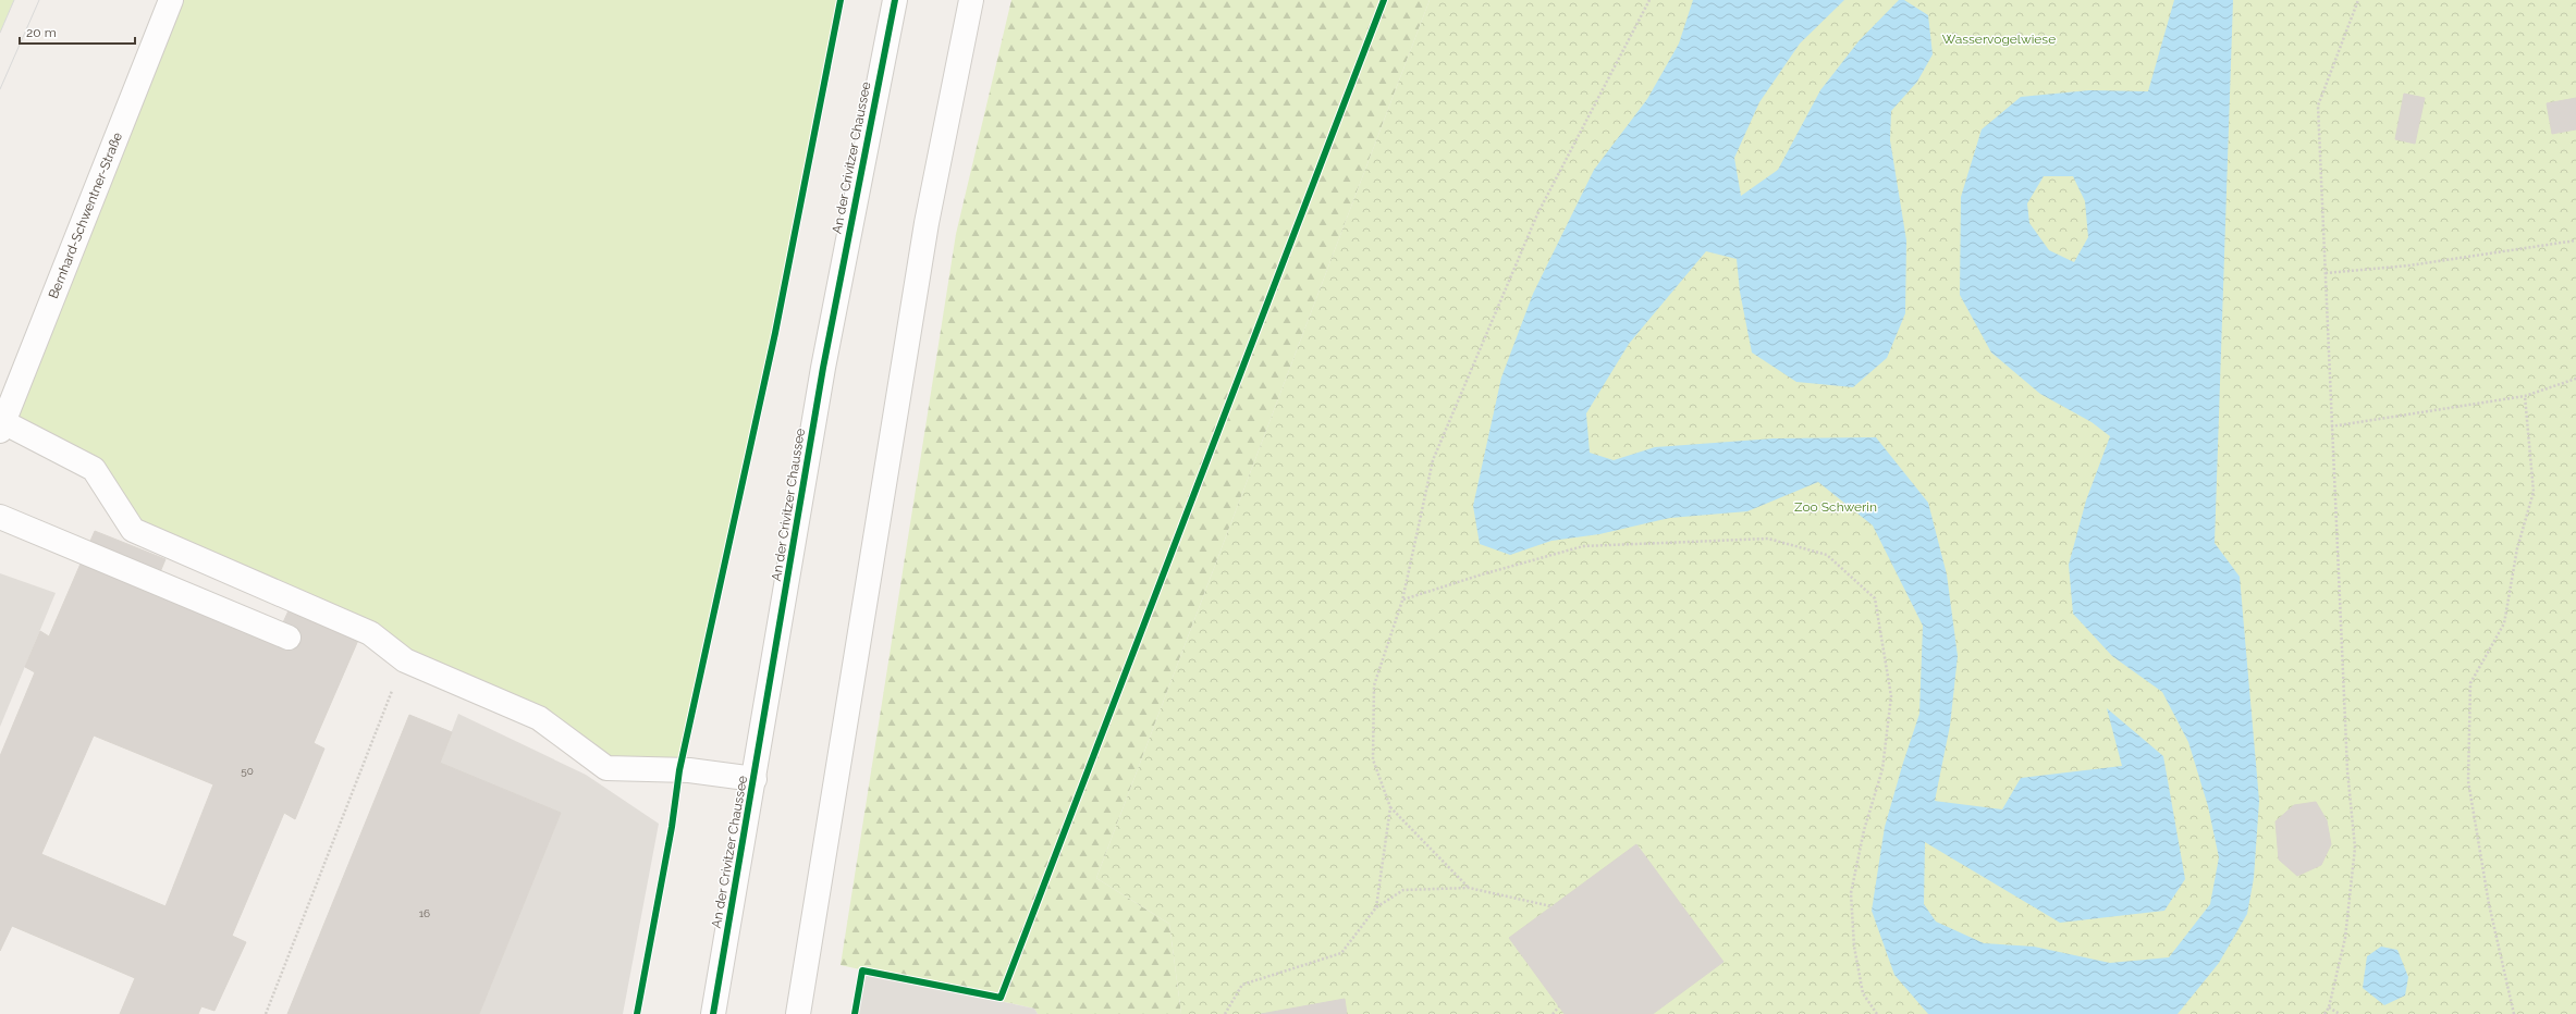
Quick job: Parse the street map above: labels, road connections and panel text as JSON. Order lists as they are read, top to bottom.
{
  "streets": {
    "street": ["An der Crivitzer Chaussee", "Bernhard-Schwentner-Straße"]
  },
  "parks": ["Wasservogelwiese", "Zoo Schwerin"],
  "house_numbers": ["50", "16"],
  "scale_bar": "20 m"
}
